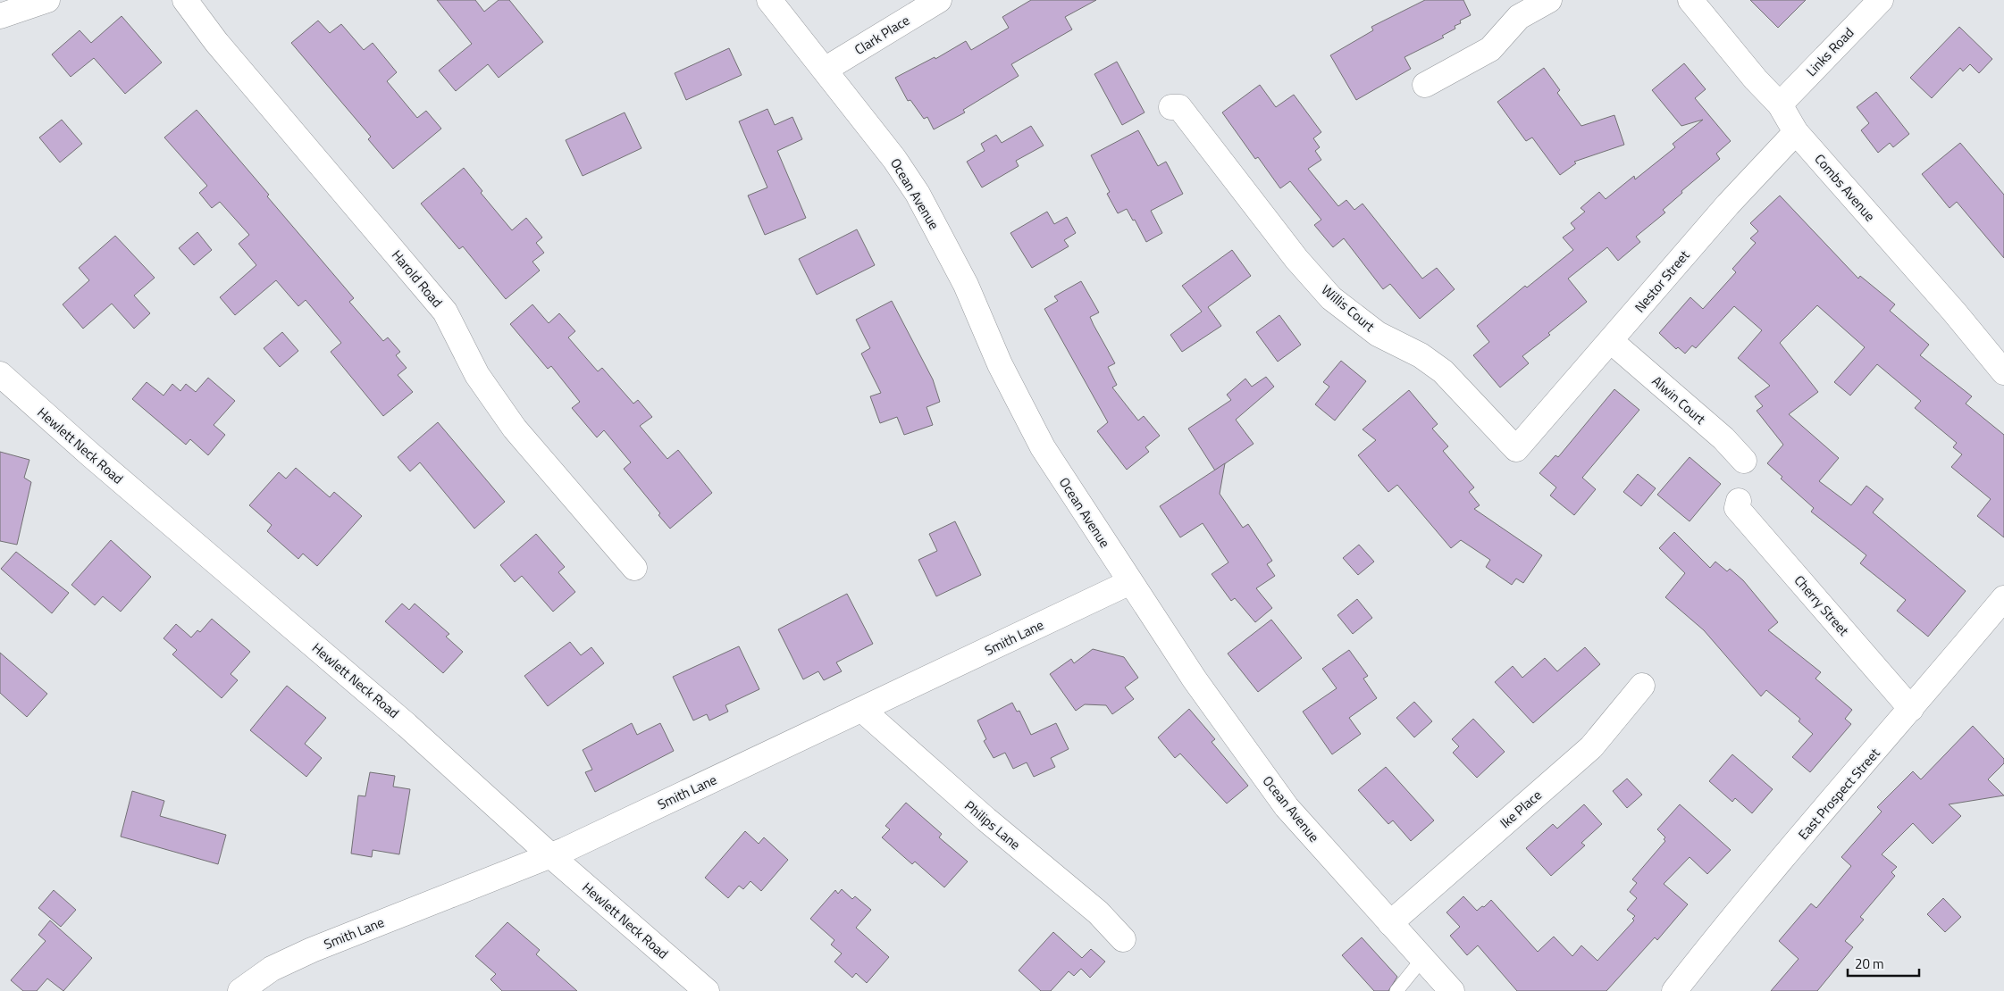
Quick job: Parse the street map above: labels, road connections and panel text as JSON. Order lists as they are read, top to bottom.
{
  "streets": {
    "street": [
      "Clark Place",
      "Links Road",
      "Combs Avenue",
      "Ocean Avenue",
      "Harold Road",
      "Nestor Street",
      "Willis Court",
      "Alwin Court",
      "Hewlett Neck Road",
      "Cherry Street",
      "Smith Lane",
      "East Prospect Street",
      "Ike Place",
      "Philips Lane"
    ]
  },
  "crossings": [
    ["Clark Place", "Ocean Avenue"],
    ["Links Road", "Combs Avenue"],
    ["Combs Avenue", "Nestor Street"],
    ["Ocean Avenue", "Smith Lane"],
    ["Ocean Avenue", "Ike Place"],
    ["Nestor Street", "Willis Court"],
    ["Nestor Street", "Alwin Court"],
    ["Hewlett Neck Road", "Smith Lane"],
    ["Cherry Street", "East Prospect Street"],
    ["Smith Lane", "Philips Lane"]
  ],
  "scale_bar": "20 m"
}
